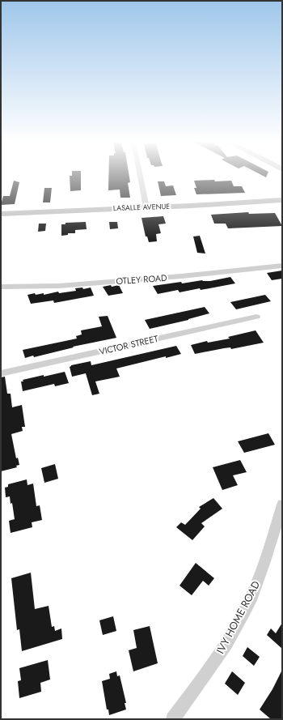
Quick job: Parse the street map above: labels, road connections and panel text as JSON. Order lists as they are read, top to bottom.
{
  "streets": {
    "main road": ["LASALLE AVENUE"],
    "street": ["OTLEY ROAD", "VICTOR STREET", "IVY HOME ROAD"]
  }
}
